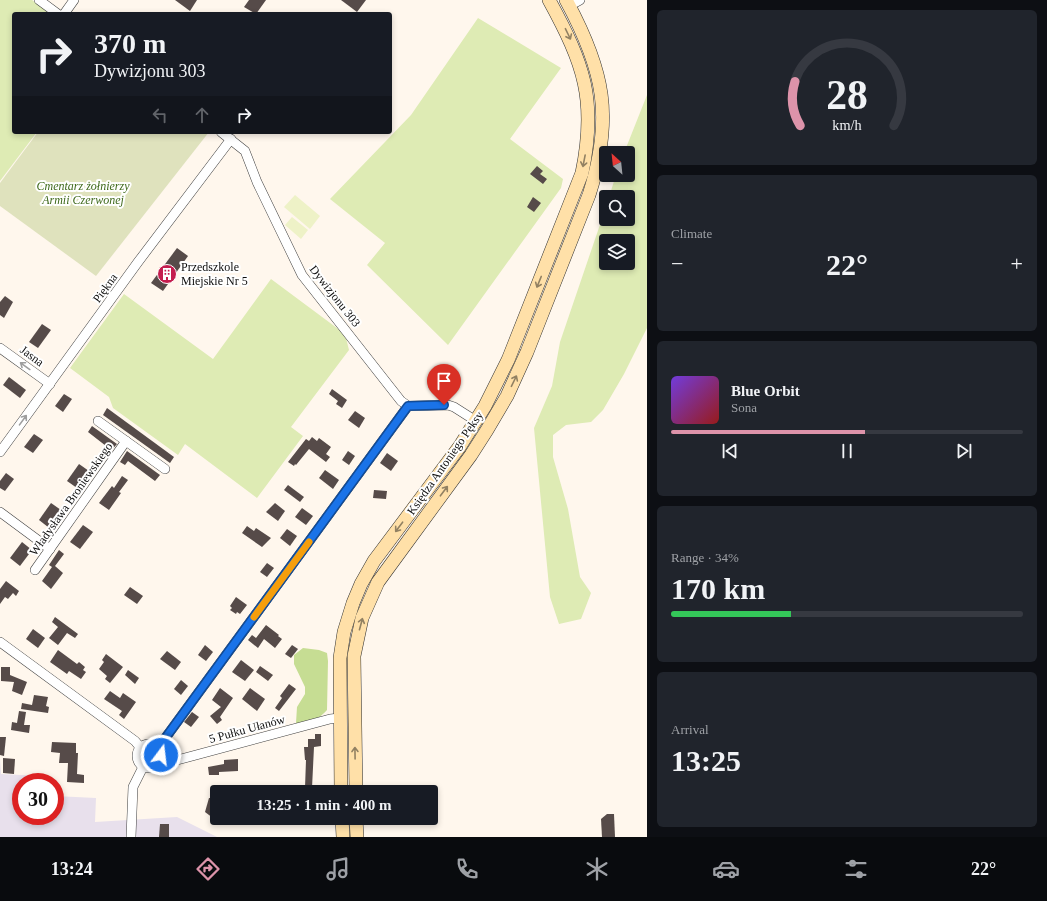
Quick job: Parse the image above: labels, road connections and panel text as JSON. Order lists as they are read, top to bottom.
{
  "streets": {
    "main road": ["Księdza Antoniego Pęksy"],
    "street": [
      "Piękna",
      "Dywizjonu 303",
      "Jasna",
      "Władysława Broniewskiego",
      "5 Pułku Ułanów"
    ]
  },
  "crossings": [
    ["Piękna", "Dywizjonu 303"],
    ["Piękna", "Jasna"],
    ["Księdza Antoniego Pęksy", "5 Pułku Ułanów"]
  ],
  "one_way": ["Jasna"],
  "parks": ["Cmentarz żołnierzy Armii Czerwonej"],
  "places": {
    "building": ["Przedszkole Miejskie Nr 5"]
  },
  "north": "top left",
  "page": {
    "turn": ["370 m", "Dywizjonu 303"],
    "tile": [
      "Climate",
      ["Range · 34%", "170 km"],
      ["Arrival", "13:25"]
    ],
    "heat": ["−", "22°", "+"],
    "song": ["Blue Orbit", "Sona"],
    "limit": "30",
    "trip": "13:25 · 1 min · 400 m",
    "tabs": ["13:24", "22°"],
    "gauge": ["28", "km/h"]
  }
}
